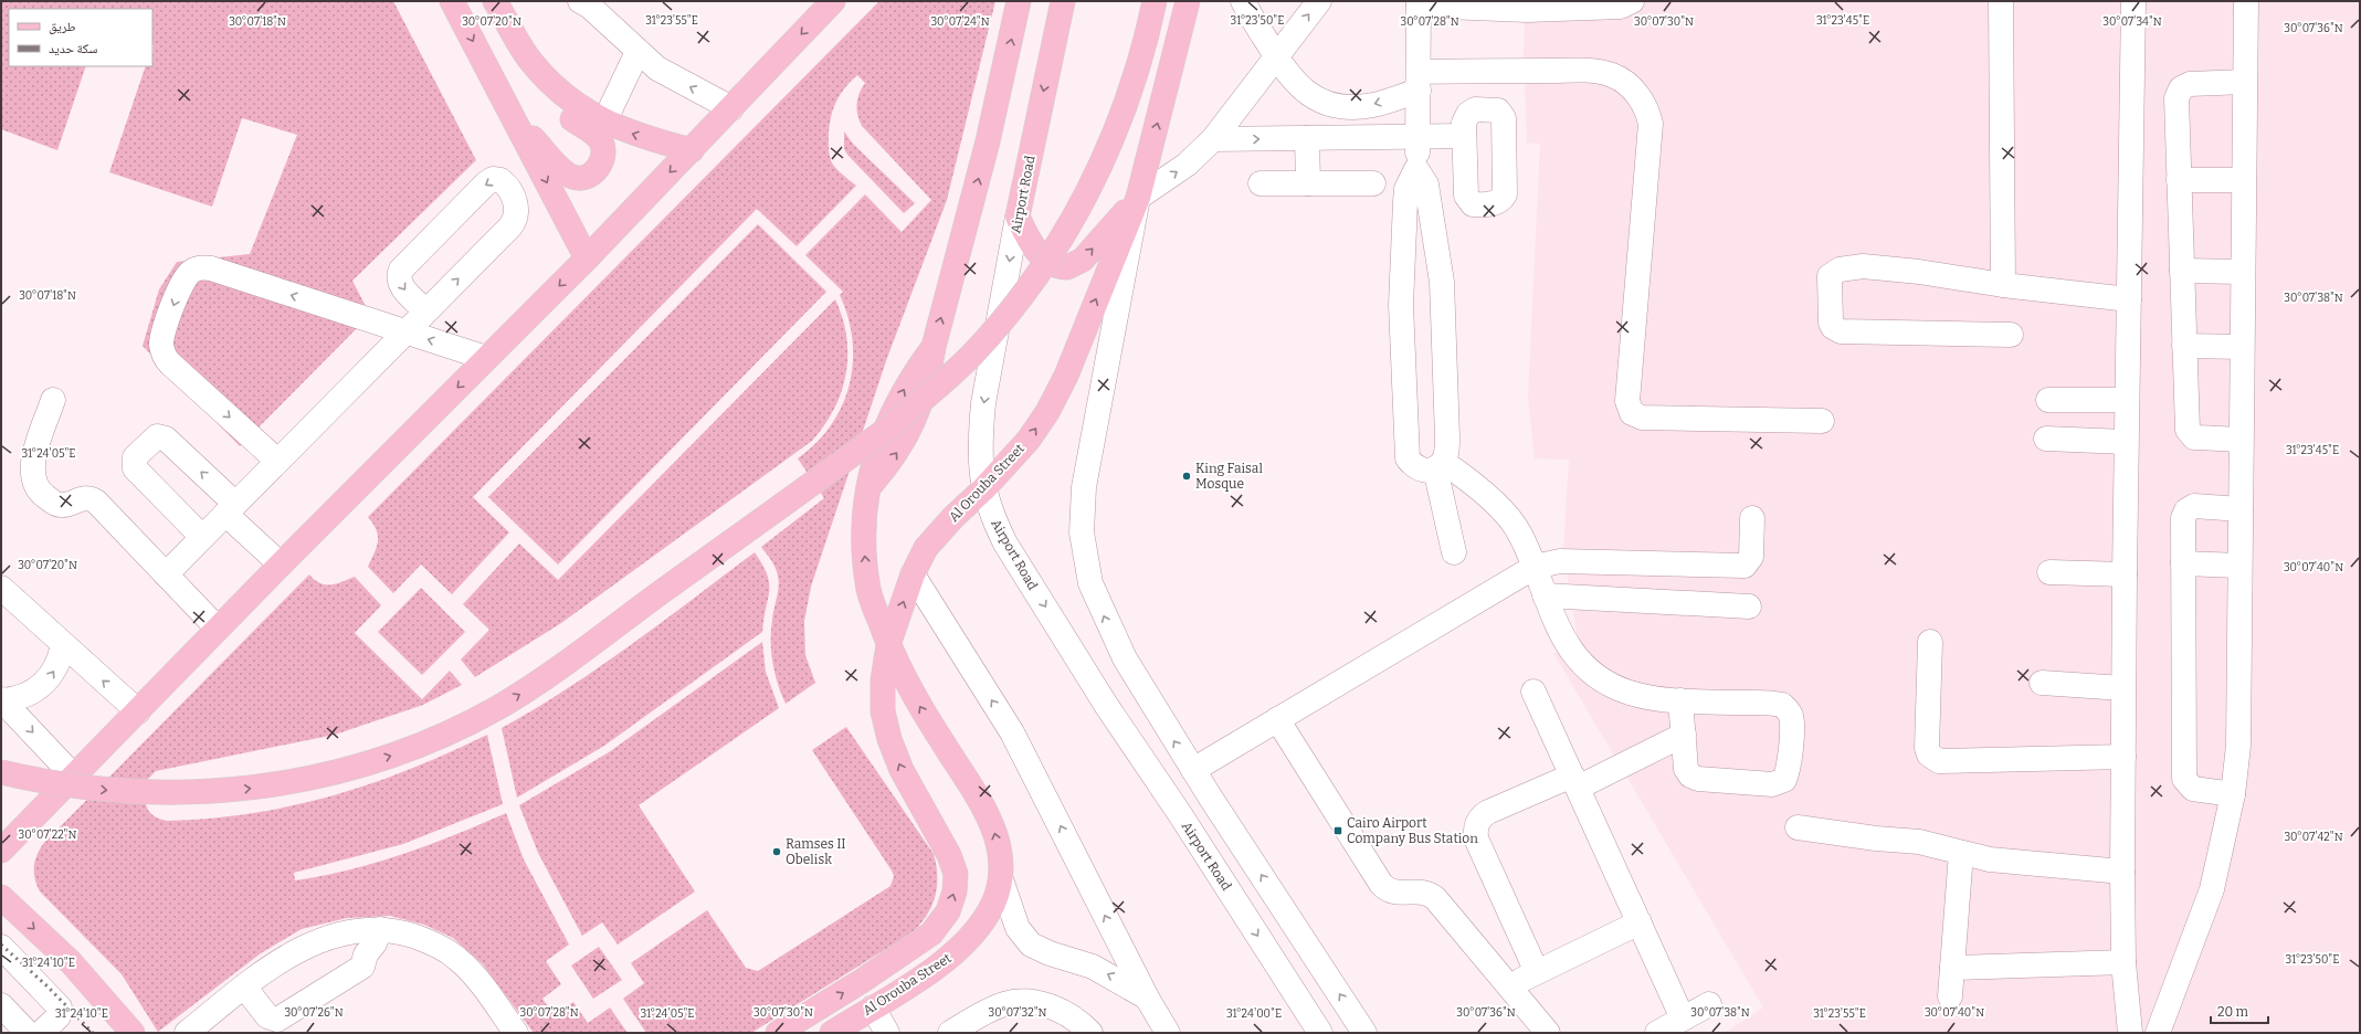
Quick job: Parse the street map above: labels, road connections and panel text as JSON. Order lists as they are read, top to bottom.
{
  "streets": {
    "main road": ["Airport Road", "Al Orouba Street"]
  },
  "crossings": [
    ["Airport Road", "Al Orouba Street"]
  ],
  "one_way": ["Airport Road"],
  "places": {
    "other": ["King Faisal Mosque", "Ramses II Obelisk"],
    "transit": ["Cairo Airport Company Bus Station"]
  },
  "legend": ["طريق", "سكة حديد"],
  "scale_bar": "20 m",
  "coordinates": [
    "31°23'55\"E",
    "31°23'50\"E",
    "31°23'45\"E",
    "30°07'28\"N",
    "30°07'30\"N",
    "30°07'34\"N",
    "30°07'18\"N",
    "30°07'20\"N",
    "30°07'24\"N",
    "30°07'36\"N",
    "30°07'38\"N",
    "31°24'05\"E",
    "30°07'40\"N",
    "30°07'22\"N",
    "30°07'42\"N",
    "31°24'10\"E",
    "30°07'26\"N",
    "30°07'32\"N",
    "31°24'00\"E"
  ]
}
